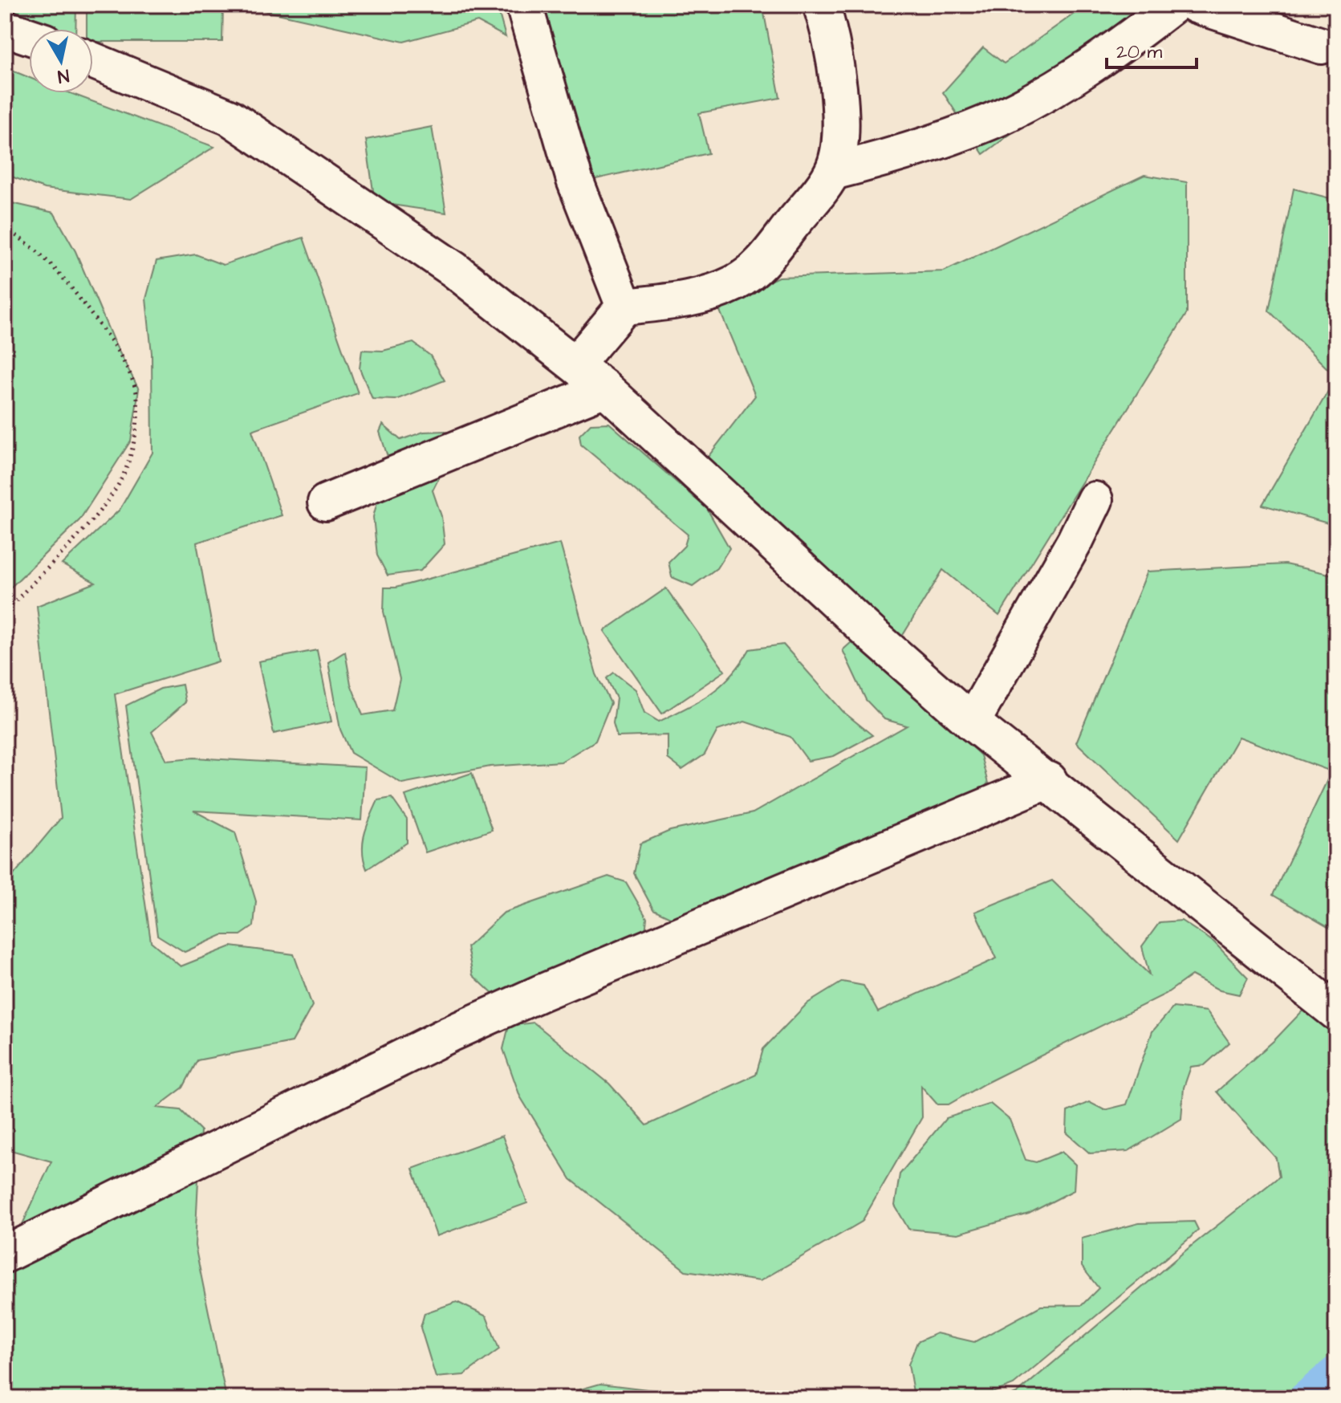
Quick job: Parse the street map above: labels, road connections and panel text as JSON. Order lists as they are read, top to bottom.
{
  "scale_bar": "20 m",
  "north": "bottom"
}
